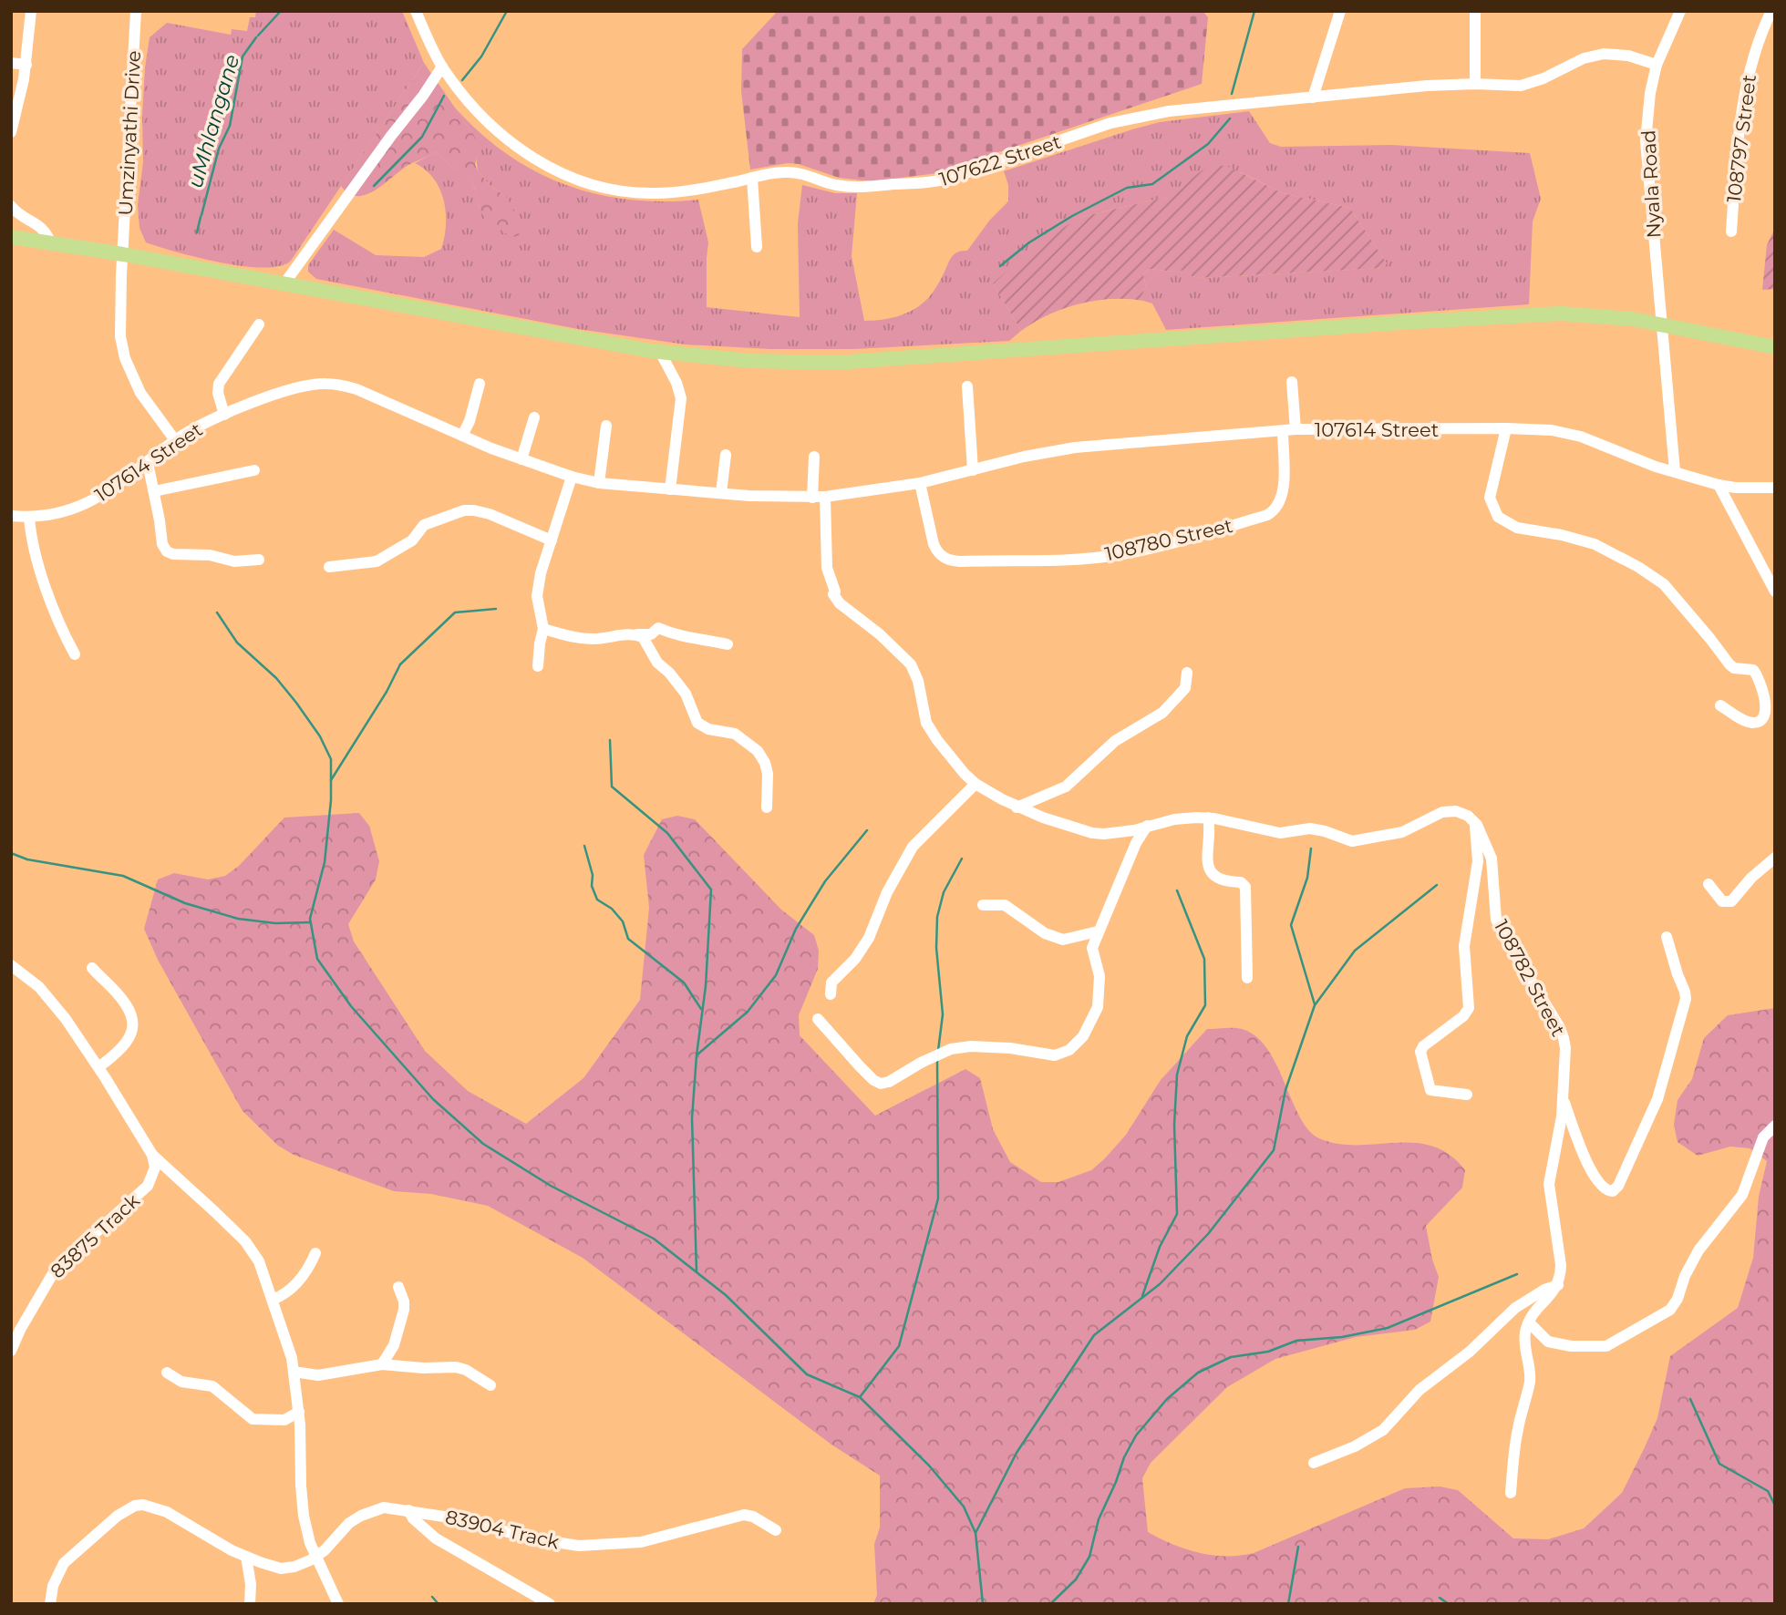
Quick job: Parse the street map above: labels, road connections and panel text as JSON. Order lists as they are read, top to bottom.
{
  "streets": {
    "street": [
      "Umzinyathi Drive",
      "108797 Street",
      "107622 Street",
      "Nyala Road",
      "107614 Street",
      "108780 Street",
      "108782 Street",
      "83875 Track",
      "83904 Track"
    ]
  },
  "crossings": [
    ["Umzinyathi Drive", "107614 Street"],
    ["107622 Street", "Nyala Road"],
    ["Nyala Road", "107614 Street"],
    ["107614 Street", "108780 Street"]
  ],
  "water": ["uMhlangane"]
}
